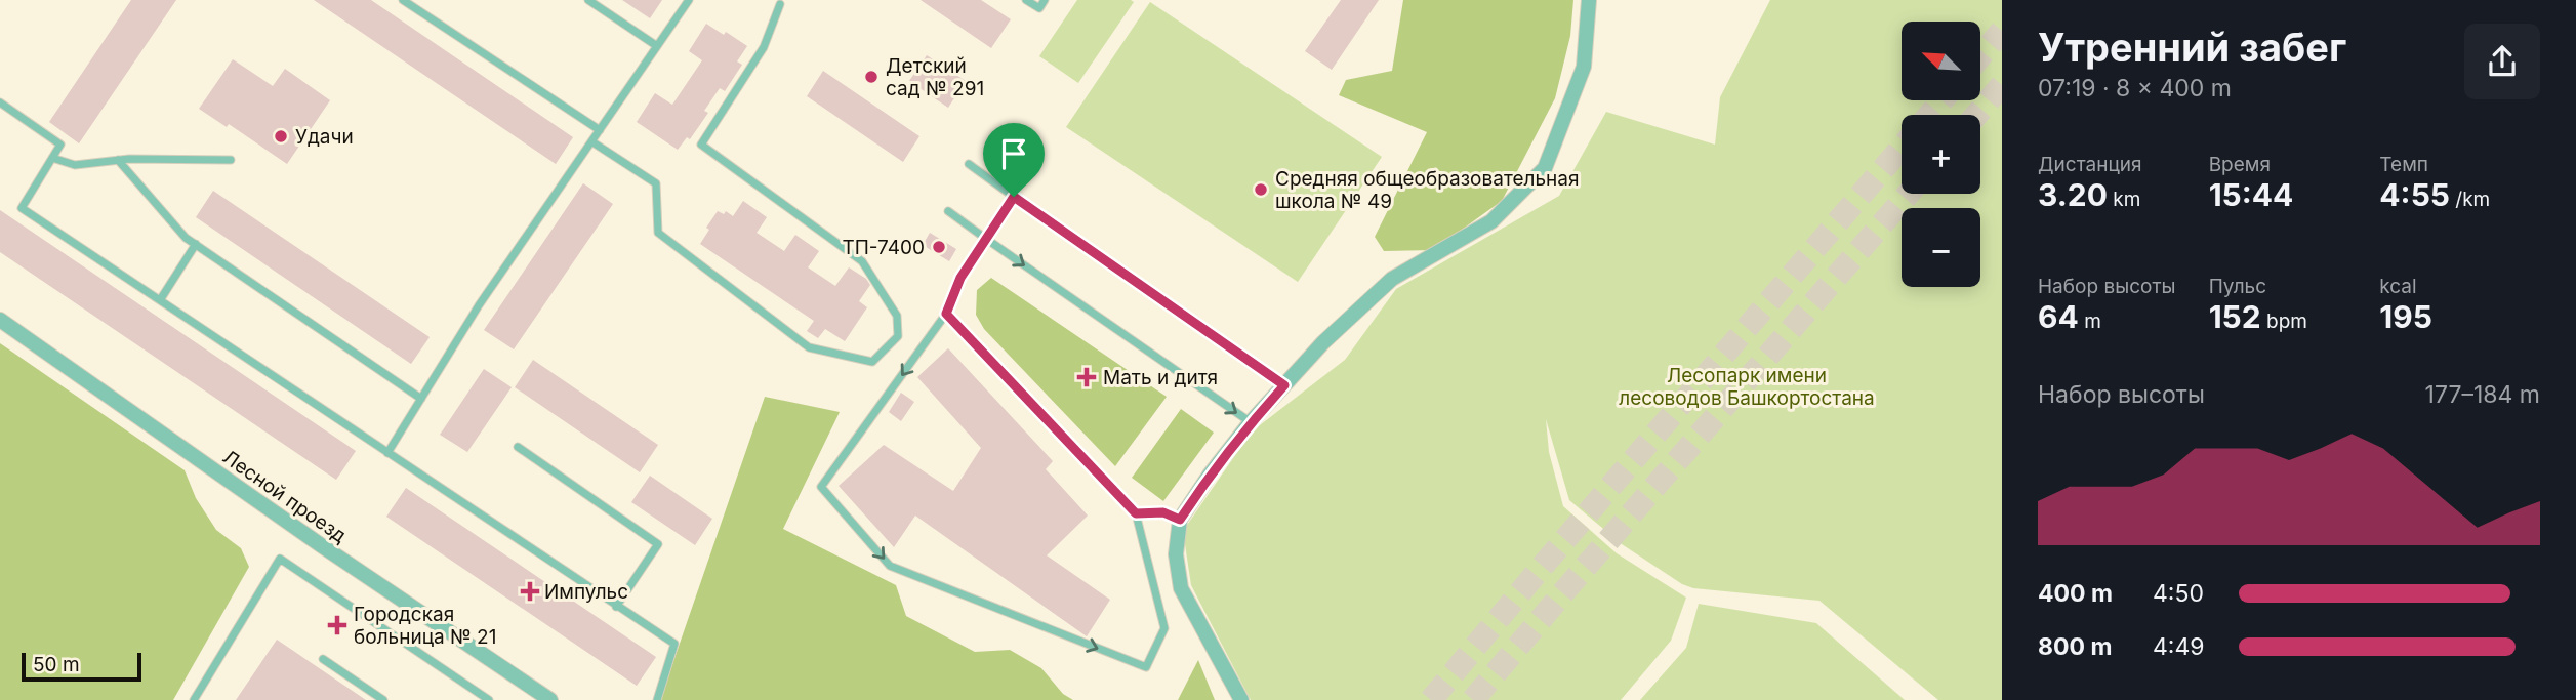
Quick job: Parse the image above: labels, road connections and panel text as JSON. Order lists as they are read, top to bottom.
{
  "streets": {
    "street": ["Лесной проезд"]
  },
  "parks": ["Лесопарк имени лесоводов Башкортостана"],
  "places": {
    "other": [
      "Детский сад № 291",
      "Удачи",
      "Средняя общеобразовательная школа № 49",
      "ТП-7400"
    ],
    "health": ["Мать и дитя", "Импульс", "Городская больница № 21"]
  },
  "scale_bar": "50 m",
  "north": "top left",
  "page": {
    "heading": ["Утренний забег", "07:19 · 8 × 400 m"],
    "map_buttons": ["+", "−"],
    "stats": [
      ["Дистанция", "3.20 km"],
      ["Время", "15:44"],
      ["Темп", "4:55 /km"],
      ["Набор высоты", "64 m"],
      ["Пульс", "152 bpm"],
      ["kcal", "195"]
    ],
    "chart": ["Набор высоты", "177–184 m"],
    "list": [
      {
        "name": "400 m",
        "note": "4:50"
      },
      {
        "name": "800 m",
        "note": "4:49"
      }
    ],
    "scale": "50 m"
  }
}
